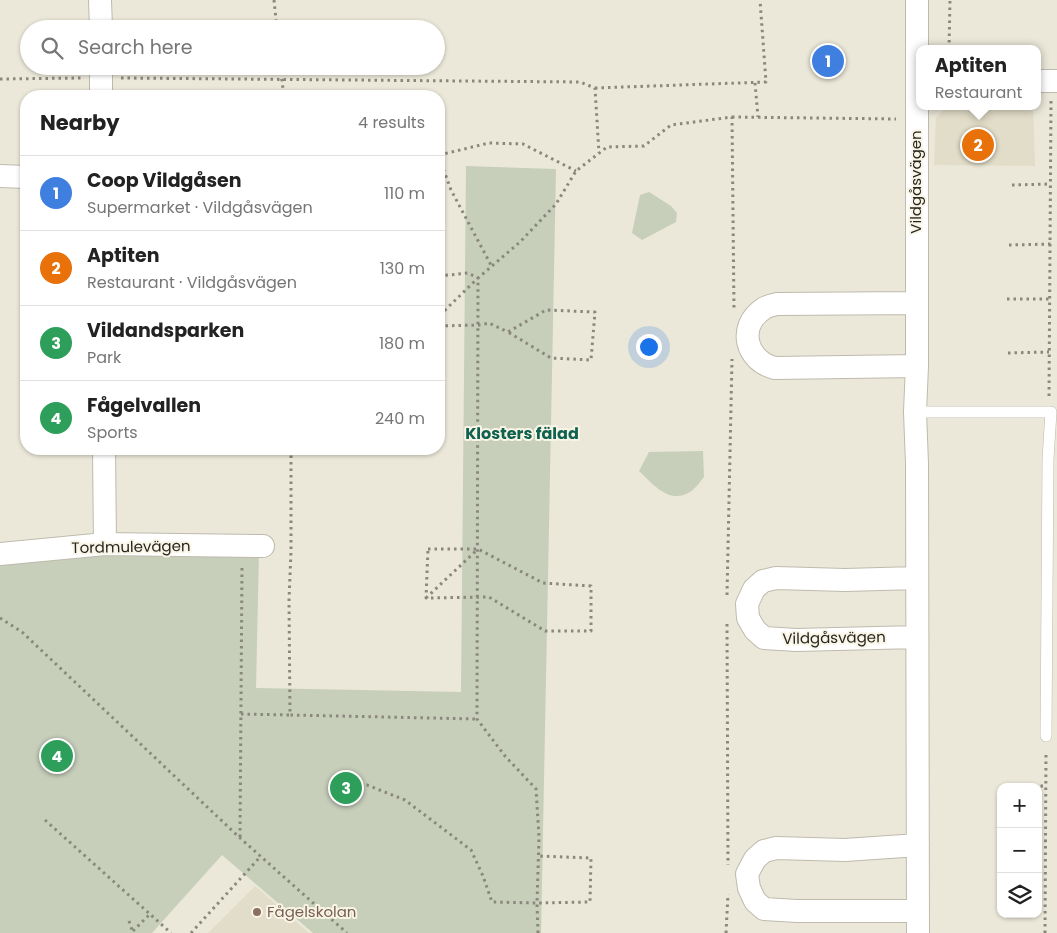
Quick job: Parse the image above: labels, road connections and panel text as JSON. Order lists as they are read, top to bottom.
{
  "streets": {
    "street": ["Vildgåsvägen", "Tordmulevägen"]
  },
  "districts": ["Klosters fälad"],
  "places": ["Fågelskolan"],
  "page": {
    "search": "Search here",
    "pins": [
      "1",
      "2",
      "4",
      "3"
    ],
    "popup": ["Aptiten", "Restaurant"],
    "heading": ["Nearby", "4 results"],
    "list": [
      {
        "mark": "1",
        "name": "Coop Vildgåsen",
        "note": "Supermarket · Vildgåsvägen",
        "value": "110 m"
      },
      {
        "mark": "2",
        "name": "Aptiten",
        "note": "Restaurant · Vildgåsvägen",
        "value": "130 m"
      },
      {
        "mark": "3",
        "name": "Vildandsparken",
        "note": "Park",
        "value": "180 m"
      },
      {
        "mark": "4",
        "name": "Fågelvallen",
        "note": "Sports",
        "value": "240 m"
      }
    ],
    "map_buttons": ["+", "−"]
  }
}
